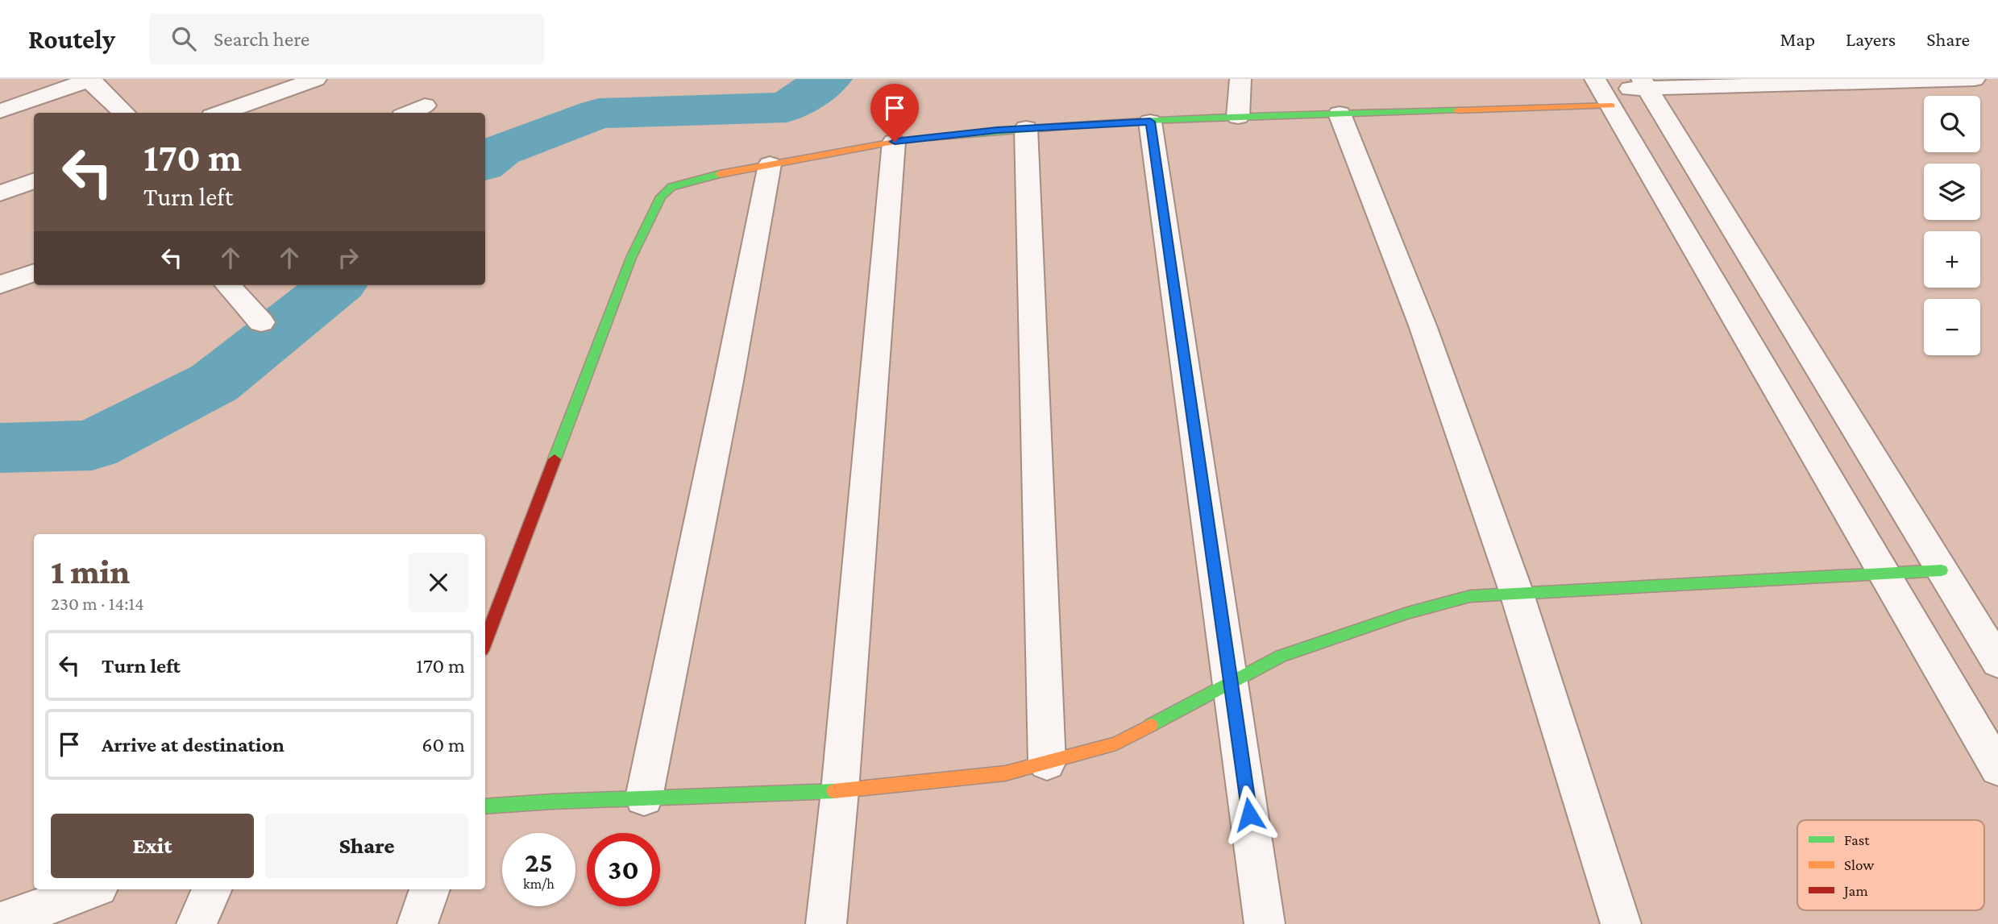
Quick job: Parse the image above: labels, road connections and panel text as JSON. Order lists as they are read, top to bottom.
{
  "legend": ["Fast", "Slow", "Jam"],
  "page": {
    "header": "Routely",
    "search": "Search here",
    "nav": ["Map", "Layers", "Share"],
    "map_buttons": ["+", "−"],
    "turn": ["170 m", "Turn left"],
    "heading": ["1 min", "230 m · 14:14"],
    "list": [
      {
        "name": "Turn left",
        "value": "170 m"
      },
      {
        "name": "Arrive at destination",
        "value": "60 m"
      }
    ],
    "buttons": ["Exit", "Share"],
    "speed": "25 km/h",
    "limit": "30"
  }
}
